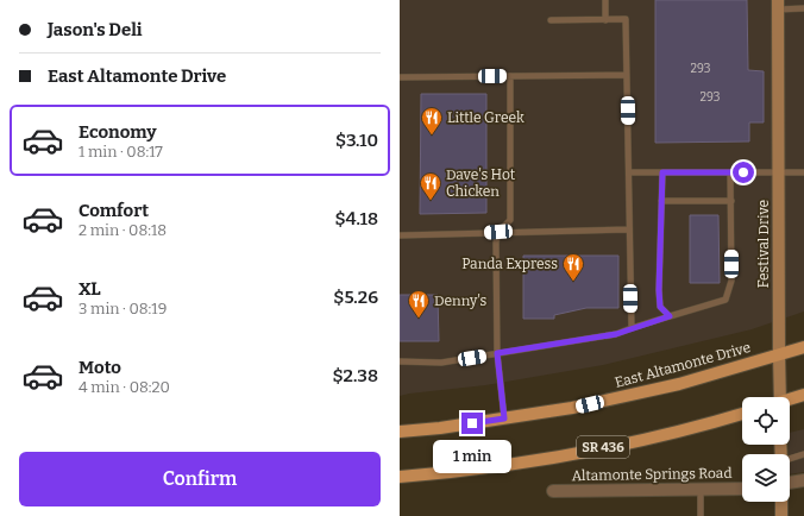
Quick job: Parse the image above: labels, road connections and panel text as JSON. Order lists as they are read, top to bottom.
{
  "streets": {
    "main road": ["East Altamonte Drive", "SR 436"],
    "street": ["Festival Drive", "Altamonte Springs Road"]
  },
  "crossings": [
    ["Festival Drive", "East Altamonte Drive"]
  ],
  "places": {
    "restaurant": [
      "Little Greek",
      "Dave's Hot Chicken",
      "Panda Express",
      "Denny's"
    ]
  },
  "house_numbers": ["293", "293"],
  "page": {
    "banner": ["Jason's Deli", "East Altamonte Drive"],
    "list": [
      {
        "name": "Economy",
        "note": "1 min · 08:17",
        "value": "$3.10"
      },
      {
        "name": "Comfort",
        "note": "2 min · 08:18",
        "value": "$4.18"
      },
      {
        "name": "XL",
        "note": "3 min · 08:19",
        "value": "$5.26"
      },
      {
        "name": "Moto",
        "note": "4 min · 08:20",
        "value": "$2.38"
      }
    ],
    "bubble": "1 min",
    "buttons": "Confirm"
  }
}
